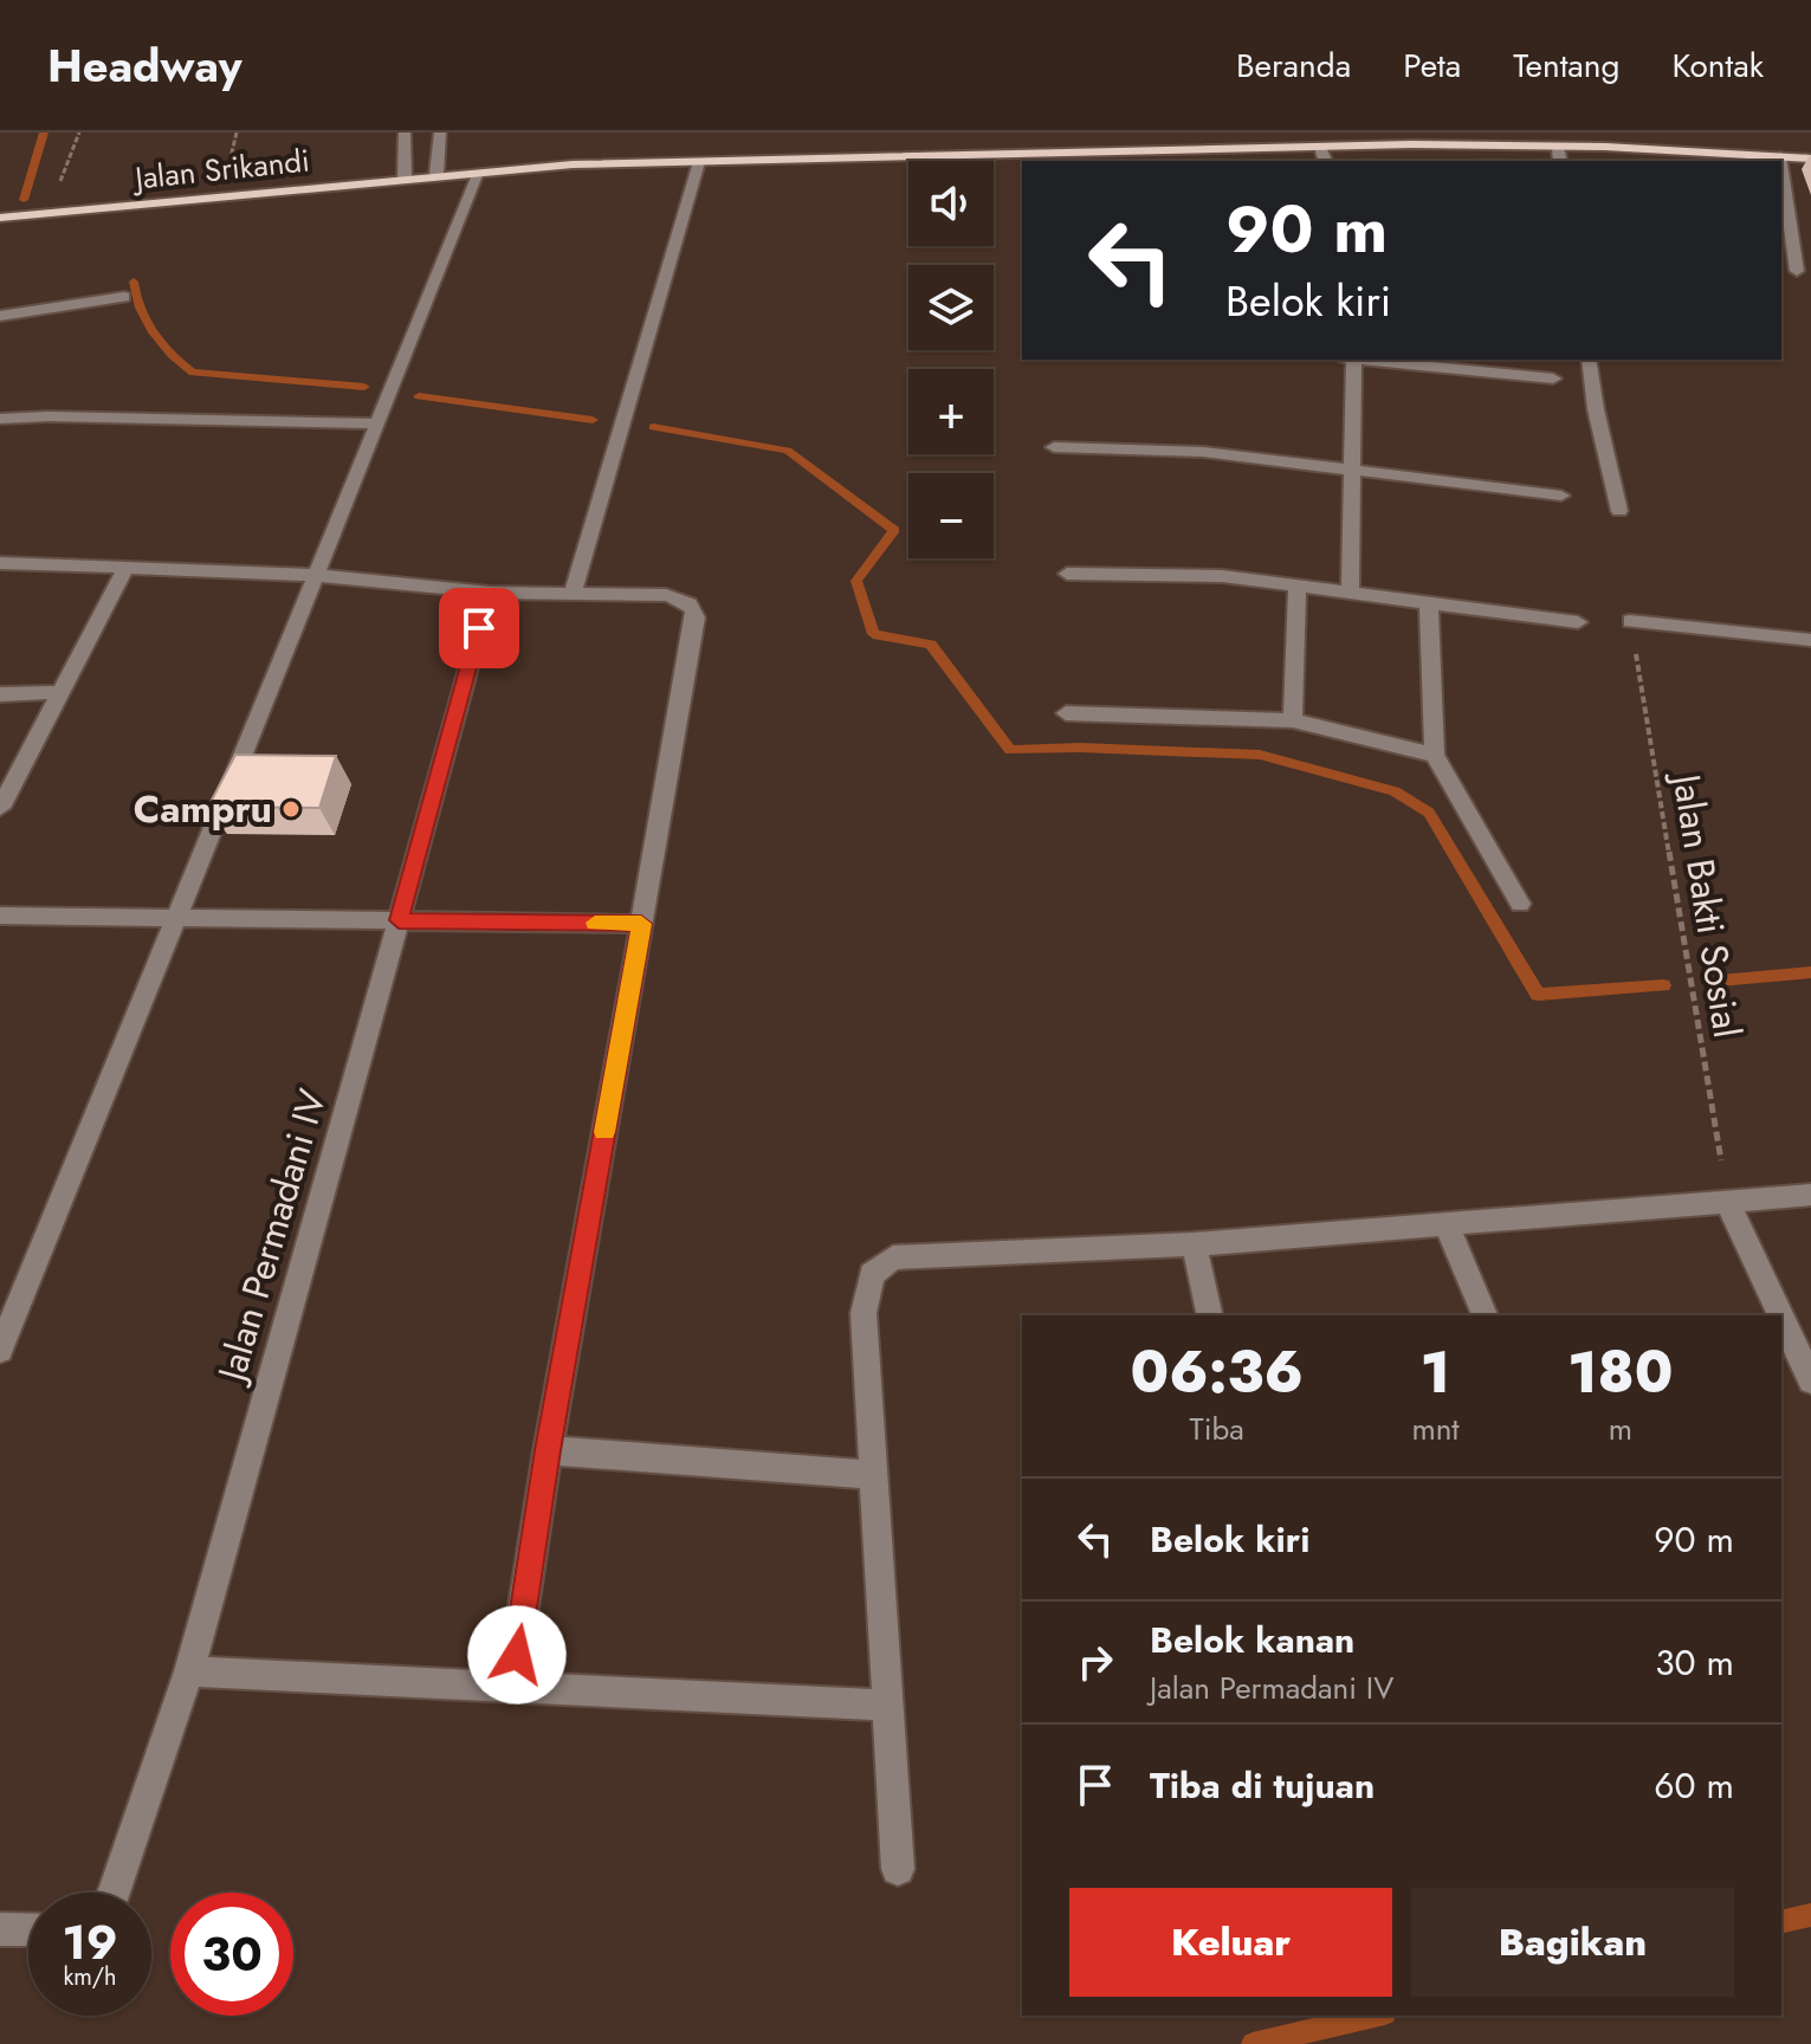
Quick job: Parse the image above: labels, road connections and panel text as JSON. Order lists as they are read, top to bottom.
{
  "streets": {
    "main road": ["Jalan Srikandi"],
    "street": ["Jalan Permadani IV"],
    "path": ["Jalan Bakti Sosial"]
  },
  "places": ["Campru"],
  "page": {
    "header": "Headway",
    "nav": [
      "Beranda",
      "Peta",
      "Tentang",
      "Kontak"
    ],
    "map_buttons": ["+", "−"],
    "turn": ["90 m", "Belok kiri"],
    "eta": [
      "06:36",
      "Tiba",
      "1",
      "mnt",
      "180",
      "m"
    ],
    "list": [
      {
        "name": "Belok kiri",
        "value": "90 m"
      },
      {
        "name": "Belok kanan",
        "note": "Jalan Permadani IV",
        "value": "30 m"
      },
      {
        "name": "Tiba di tujuan",
        "value": "60 m"
      }
    ],
    "buttons": ["Keluar", "Bagikan"],
    "speed": "19 km/h",
    "limit": "30"
  }
}
